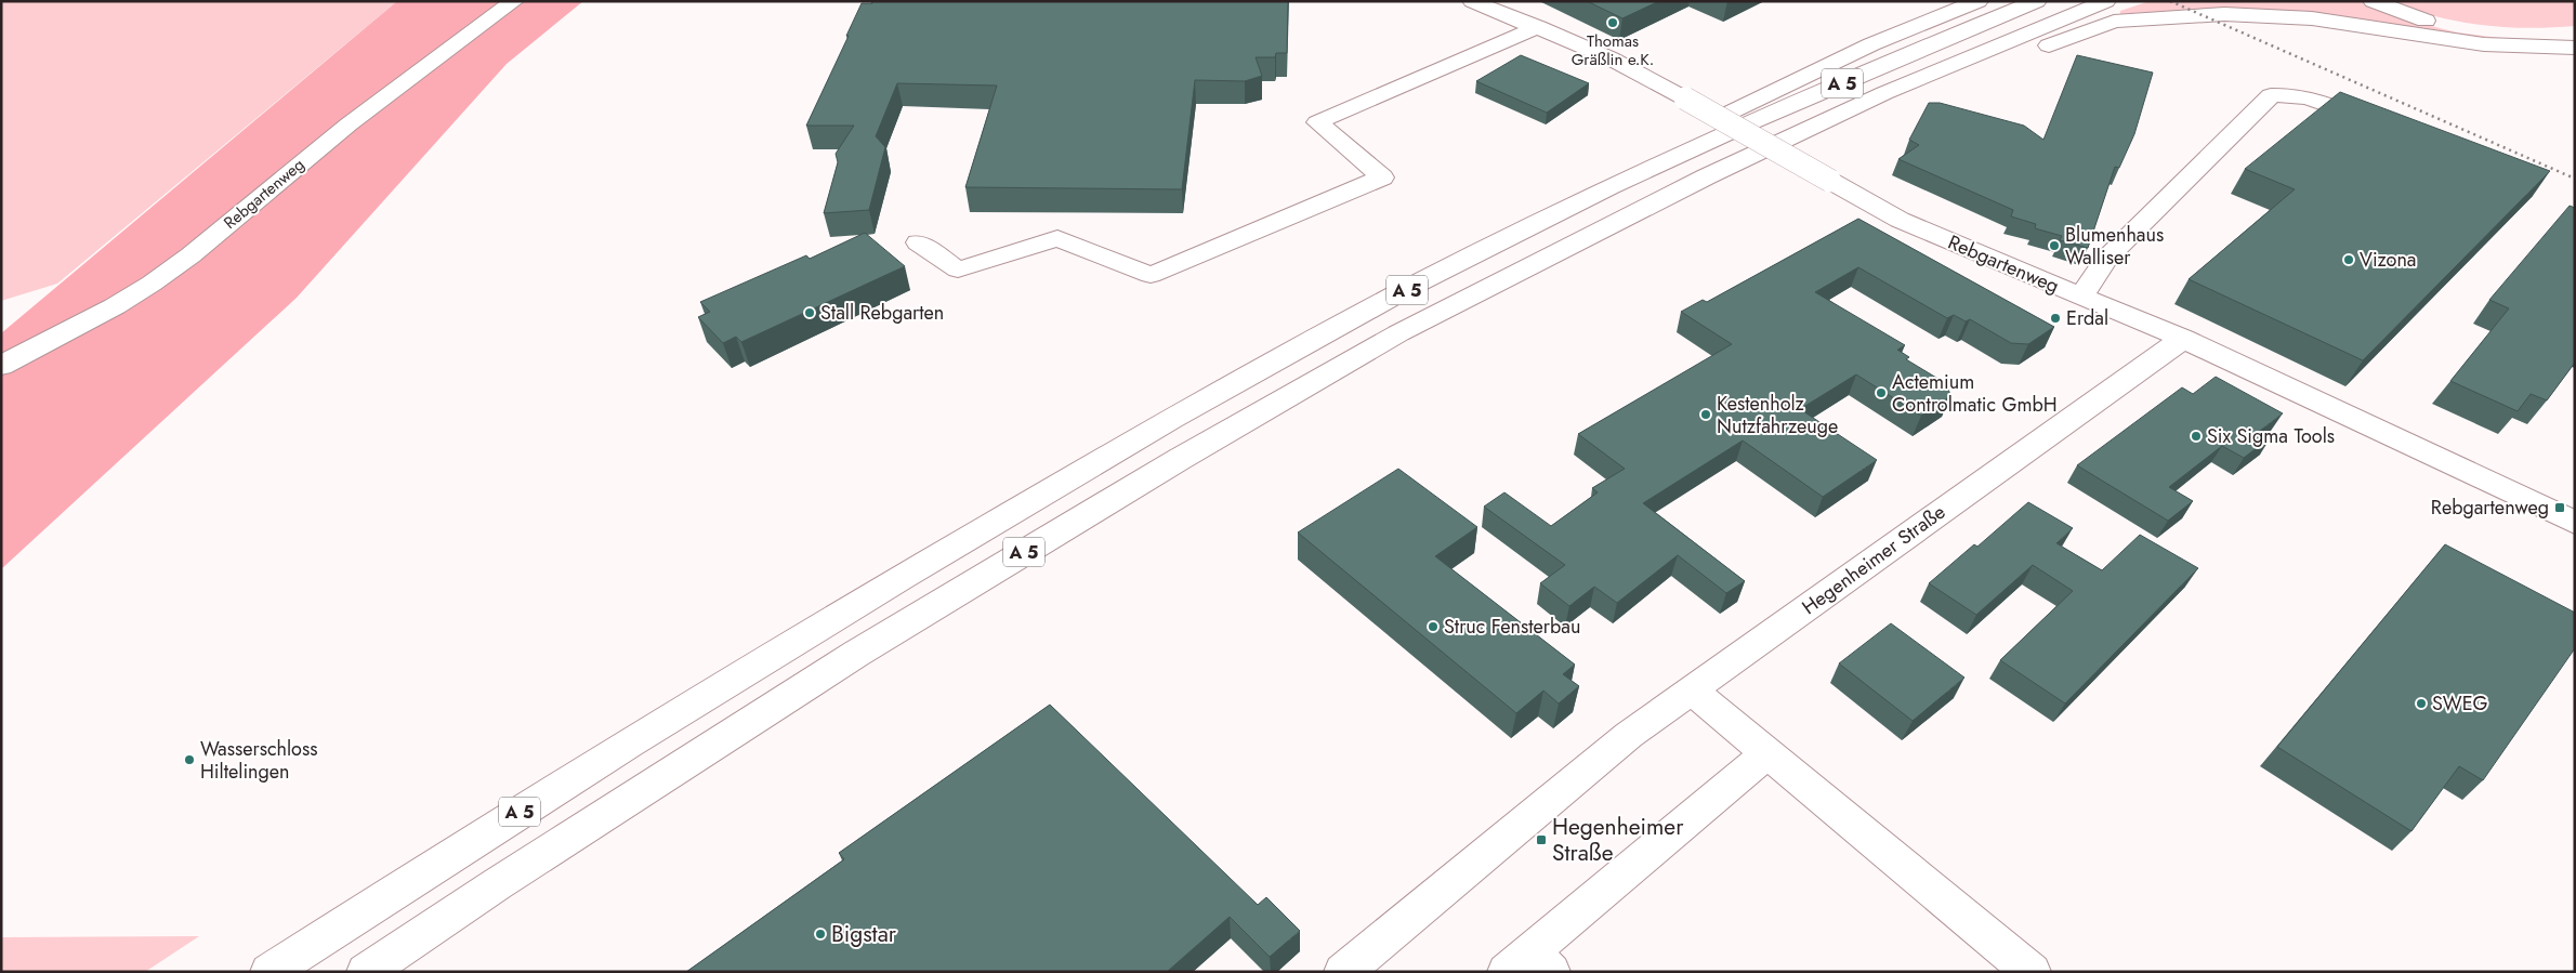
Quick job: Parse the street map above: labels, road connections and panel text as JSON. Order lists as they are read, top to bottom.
{
  "streets": {
    "main road": ["A 5", "Rebgartenweg", "Hegenheimer Straße"]
  },
  "crossings": [
    ["Rebgartenweg", "Hegenheimer Straße"]
  ],
  "places": {
    "other": [
      "Thomas Gräßlin e.K.",
      "Blumenhaus Walliser",
      "Vizona",
      "Stall Rebgarten",
      "Erdal",
      "Actemium Controlmatic GmbH",
      "Kestenholz Nutzfahrzeuge",
      "Six Sigma Tools",
      "Struc Fensterbau",
      "SWEG",
      "Wasserschloss Hiltelingen",
      "Bigstar"
    ],
    "transit": ["Rebgartenweg", "Hegenheimer Straße"]
  }
}
